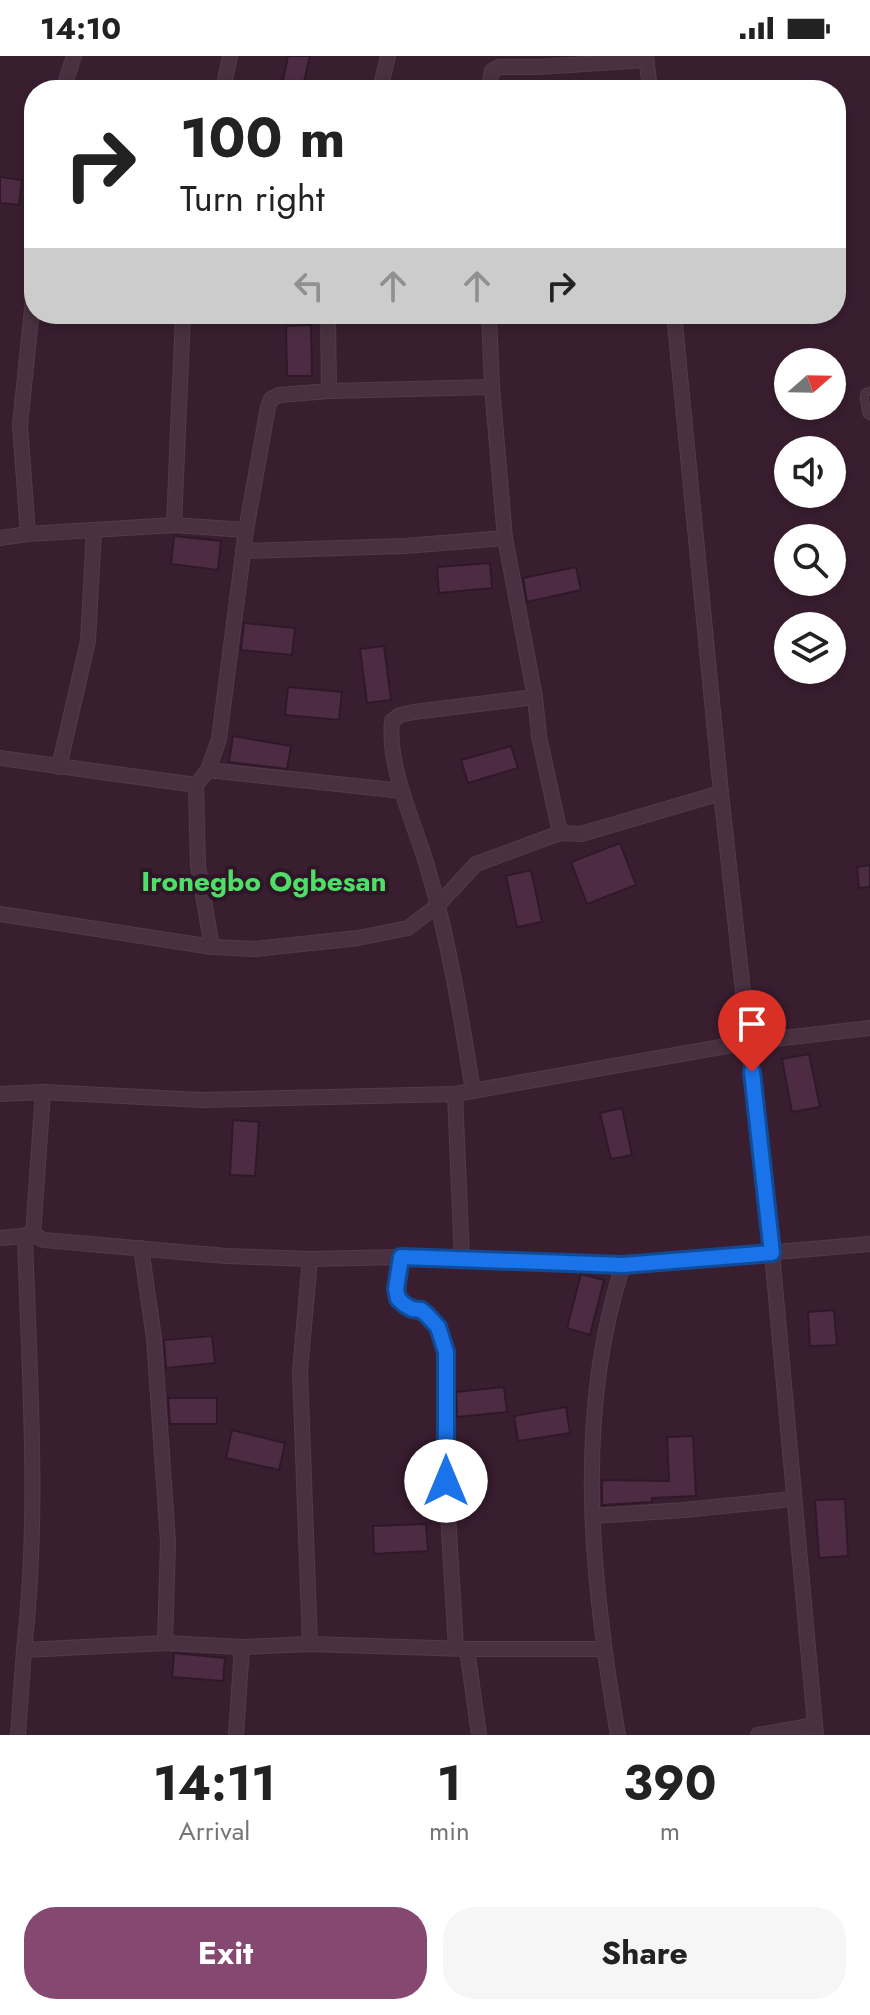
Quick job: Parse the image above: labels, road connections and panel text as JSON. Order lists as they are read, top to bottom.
{
  "districts": ["Ironegbo Ogbesan"],
  "north": "right",
  "page": {
    "status": "14:10",
    "turn": ["100 m", "Turn right"],
    "eta": [
      "14:11",
      "Arrival",
      "1",
      "min",
      "390",
      "m"
    ],
    "buttons": ["Exit", "Share"]
  }
}
